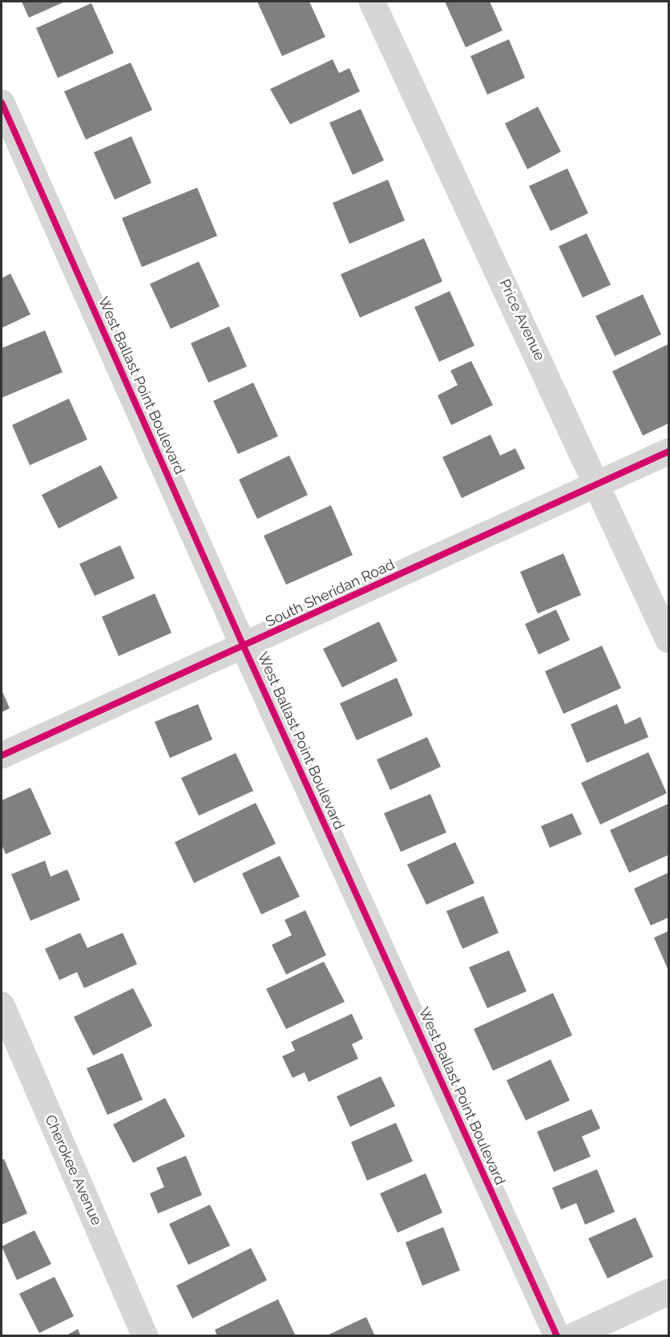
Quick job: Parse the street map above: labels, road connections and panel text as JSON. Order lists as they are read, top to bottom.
{
  "streets": {
    "street": [
      "Price Avenue",
      "West Ballast Point Boulevard",
      "South Sheridan Road",
      "Cherokee Avenue"
    ]
  },
  "crossings": [
    ["Price Avenue", "South Sheridan Road"],
    ["West Ballast Point Boulevard", "South Sheridan Road"]
  ]
}
